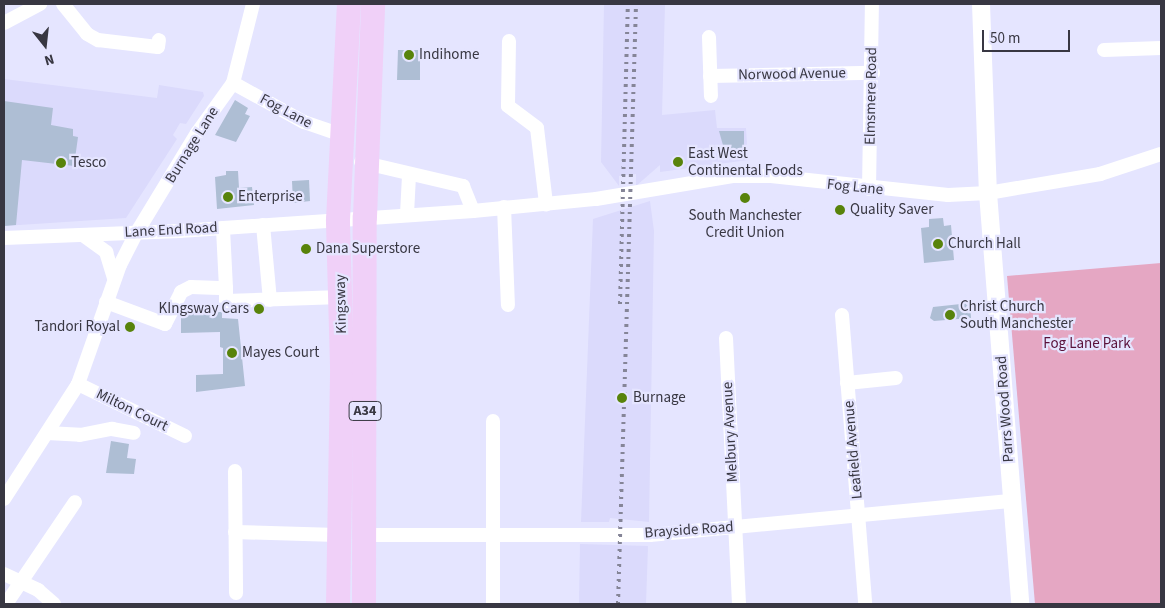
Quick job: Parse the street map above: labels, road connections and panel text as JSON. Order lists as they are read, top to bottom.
{
  "streets": {
    "highway": ["Kingsway", "A34"],
    "street": [
      "Norwood Avenue",
      "Elmsmere Road",
      "Fog Lane",
      "Burnage Lane",
      "Lane End Road",
      "Parrs Wood Road",
      "Milton Court",
      "Melbury Avenue",
      "Leafield Avenue",
      "Brayside Road"
    ]
  },
  "crossings": [
    ["Norwood Avenue", "Elmsmere Road"],
    ["Elmsmere Road", "Fog Lane"],
    ["Fog Lane", "Burnage Lane"],
    ["Fog Lane", "Lane End Road"],
    ["Fog Lane", "Kingsway"],
    ["Fog Lane", "Parrs Wood Road"],
    ["Burnage Lane", "Lane End Road"],
    ["Burnage Lane", "Milton Court"],
    ["Lane End Road", "Kingsway"],
    ["Kingsway", "Brayside Road"],
    ["Parrs Wood Road", "Brayside Road"],
    ["Melbury Avenue", "Brayside Road"],
    ["Leafield Avenue", "Brayside Road"]
  ],
  "parks": ["Fog Lane Park"],
  "places": [
    "Indihome",
    "East West Continental Foods",
    "Tesco",
    "Enterprise",
    "South Manchester Credit Union",
    "Quality Saver",
    "Church Hall",
    "Dana Superstore",
    "KIngsway Cars",
    "Christ Church South Manchester",
    "Tandori Royal",
    "Mayes Court",
    "Burnage"
  ],
  "scale_bar": "50 m",
  "north": "bottom"
}
